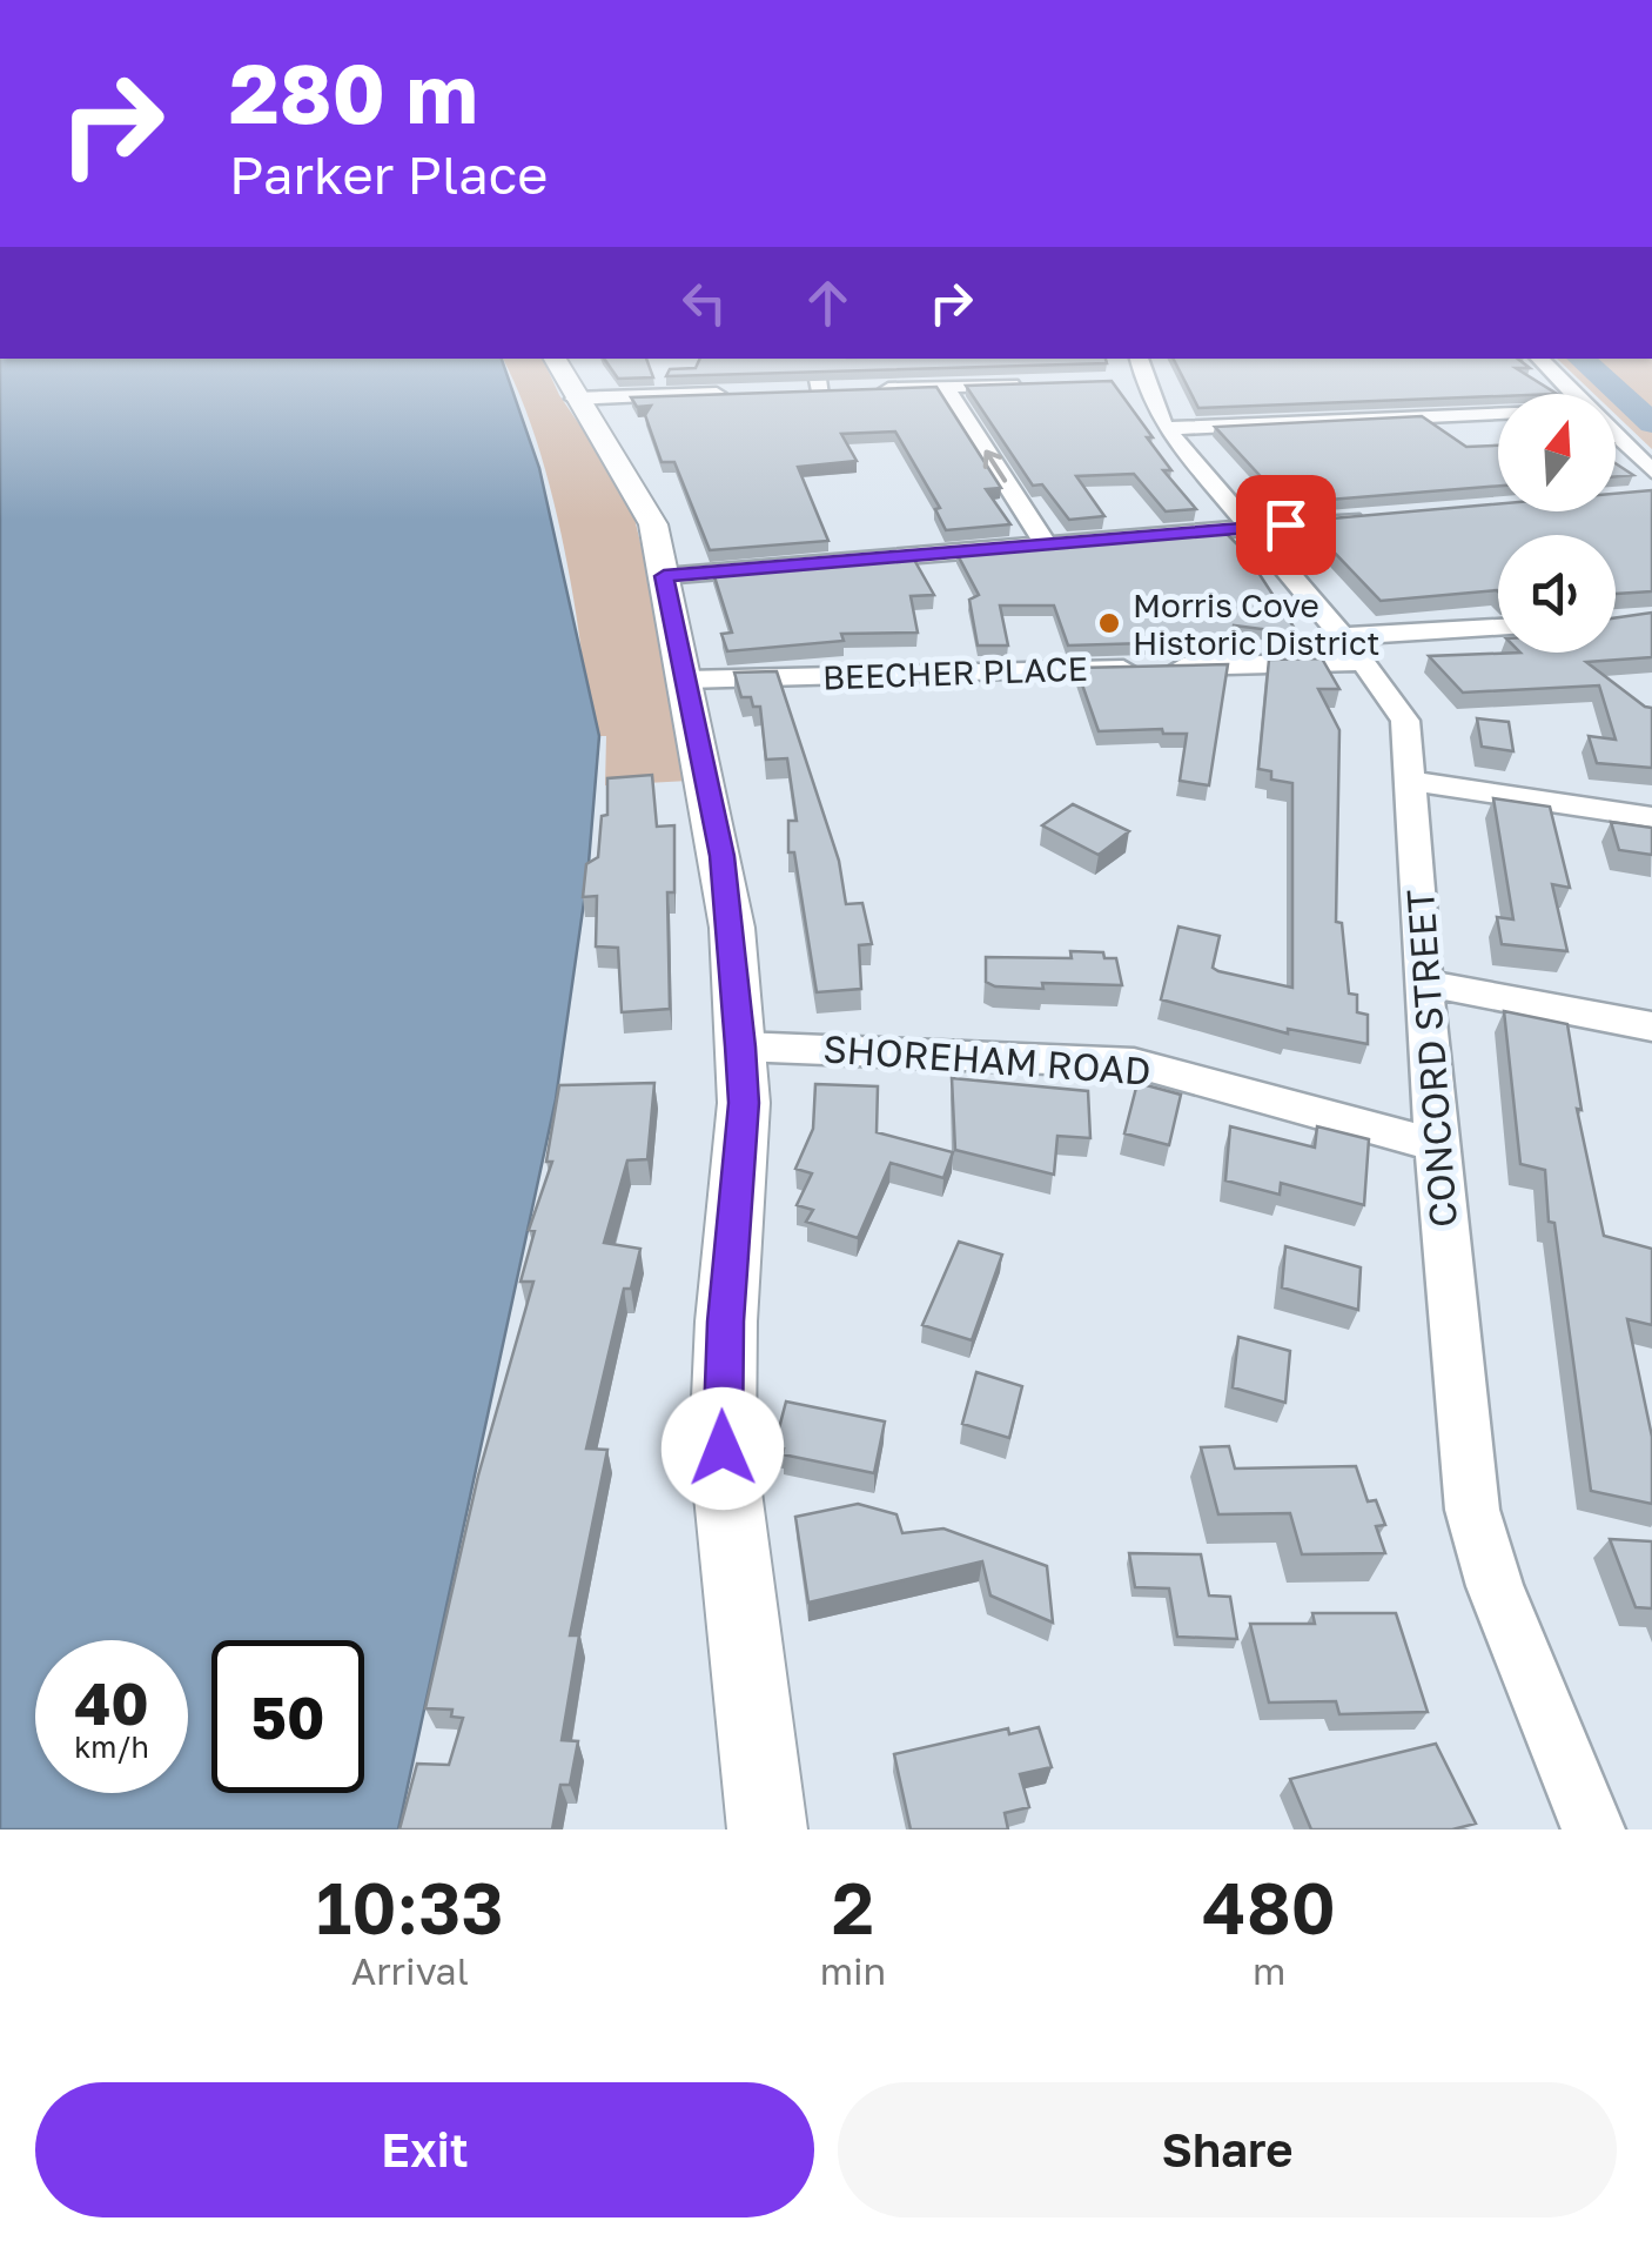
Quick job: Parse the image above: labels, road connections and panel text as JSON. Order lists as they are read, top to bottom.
{
  "streets": {
    "street": ["BEECHER PLACE", "CONCORD STREET", "SHOREHAM ROAD"]
  },
  "crossings": [
    ["BEECHER PLACE", "CONCORD STREET"],
    ["CONCORD STREET", "SHOREHAM ROAD"]
  ],
  "places": ["Morris Cove Historic District"],
  "north": "top",
  "page": {
    "turn": ["280 m", "Parker Place"],
    "speed": "40 km/h",
    "limit": "50",
    "eta": [
      "10:33",
      "Arrival",
      "2",
      "min",
      "480",
      "m"
    ],
    "buttons": ["Exit", "Share"]
  }
}
